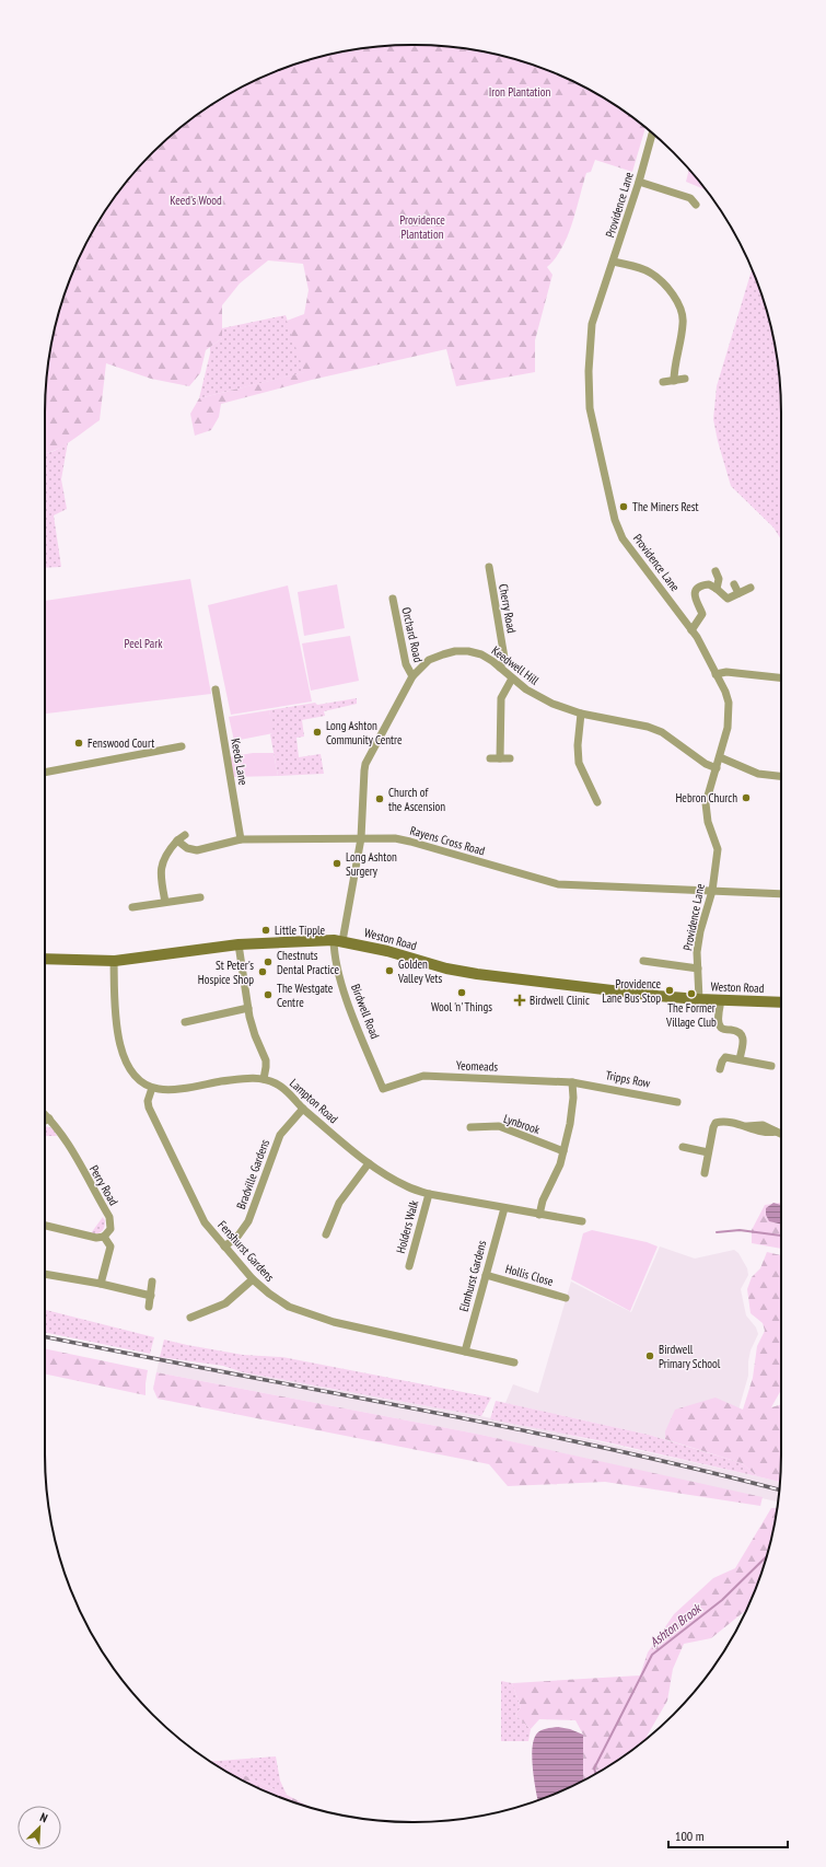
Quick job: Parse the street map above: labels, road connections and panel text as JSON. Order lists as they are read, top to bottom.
{
  "streets": {
    "street": [
      "Providence Lane",
      "Cherry Road",
      "Orchard Road",
      "Keedwell Hill",
      "Keeds Lane",
      "Rayens Cross Road",
      "Weston Road",
      "Birdwell Road",
      "Yeomeads",
      "Tripps Row",
      "Lampton Road",
      "Lynbrook",
      "Bradville Gardens",
      "Perry Road",
      "Holders Walk",
      "Fenshurst Gardens",
      "Hollis Close",
      "Elmhurst Gardens"
    ]
  },
  "crossings": [
    ["Providence Lane", "Keedwell Hill"],
    ["Providence Lane", "Rayens Cross Road"],
    ["Providence Lane", "Weston Road"],
    ["Cherry Road", "Keedwell Hill"],
    ["Orchard Road", "Keedwell Hill"],
    ["Keedwell Hill", "Rayens Cross Road"],
    ["Keedwell Hill", "Weston Road"],
    ["Keedwell Hill", "Birdwell Road"],
    ["Keeds Lane", "Rayens Cross Road"],
    ["Weston Road", "Birdwell Road"],
    ["Birdwell Road", "Yeomeads"],
    ["Yeomeads", "Tripps Row"],
    ["Lampton Road", "Bradville Gardens"],
    ["Lampton Road", "Holders Walk"],
    ["Lampton Road", "Fenshurst Gardens"],
    ["Lampton Road", "Elmhurst Gardens"],
    ["Bradville Gardens", "Fenshurst Gardens"],
    ["Fenshurst Gardens", "Elmhurst Gardens"],
    ["Hollis Close", "Elmhurst Gardens"]
  ],
  "water": ["Ashton Brook"],
  "parks": [
    "Iron Plantation",
    "Keed's Wood",
    "Providence Plantation",
    "Peel Park"
  ],
  "places": {
    "other": [
      "The Miners Rest",
      "Long Ashton Community Centre",
      "Fenswood Court",
      "Hebron Church",
      "Church of the Ascension",
      "Long Ashton Surgery",
      "Little Tipple",
      "Chestnuts Dental Practice",
      "Golden Valley Vets",
      "St Peter's Hospice Shop",
      "Providence Lane Bus Stop",
      "Wool 'n' Things",
      "The Former Village Club",
      "The Westgate Centre",
      "Birdwell Primary School"
    ],
    "health": ["Birdwell Clinic"]
  },
  "scale_bar": "100 m",
  "north": "top right"
}
